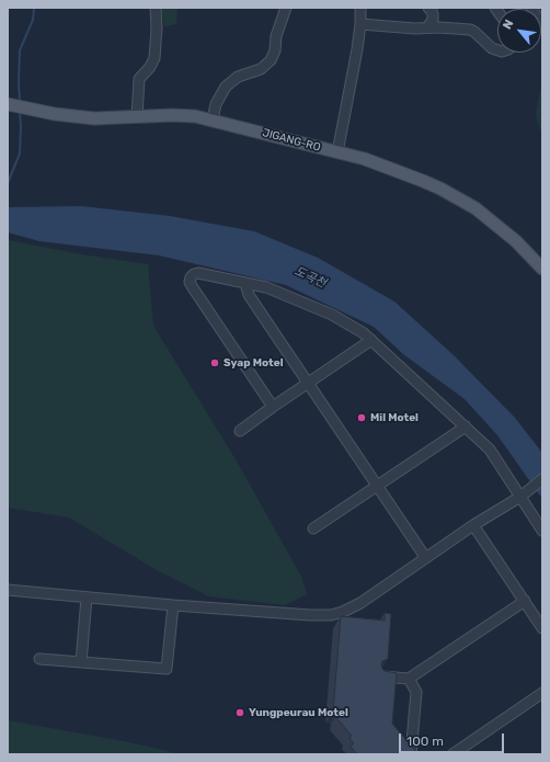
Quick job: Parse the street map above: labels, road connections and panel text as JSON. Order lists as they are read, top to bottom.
{
  "streets": {
    "main road": ["JIGANG-RO"]
  },
  "water": ["도곡천"],
  "places": ["Syap Motel", "Mil Motel", "Yungpeurau Motel"],
  "scale_bar": "100 m",
  "north": "top left"
}
